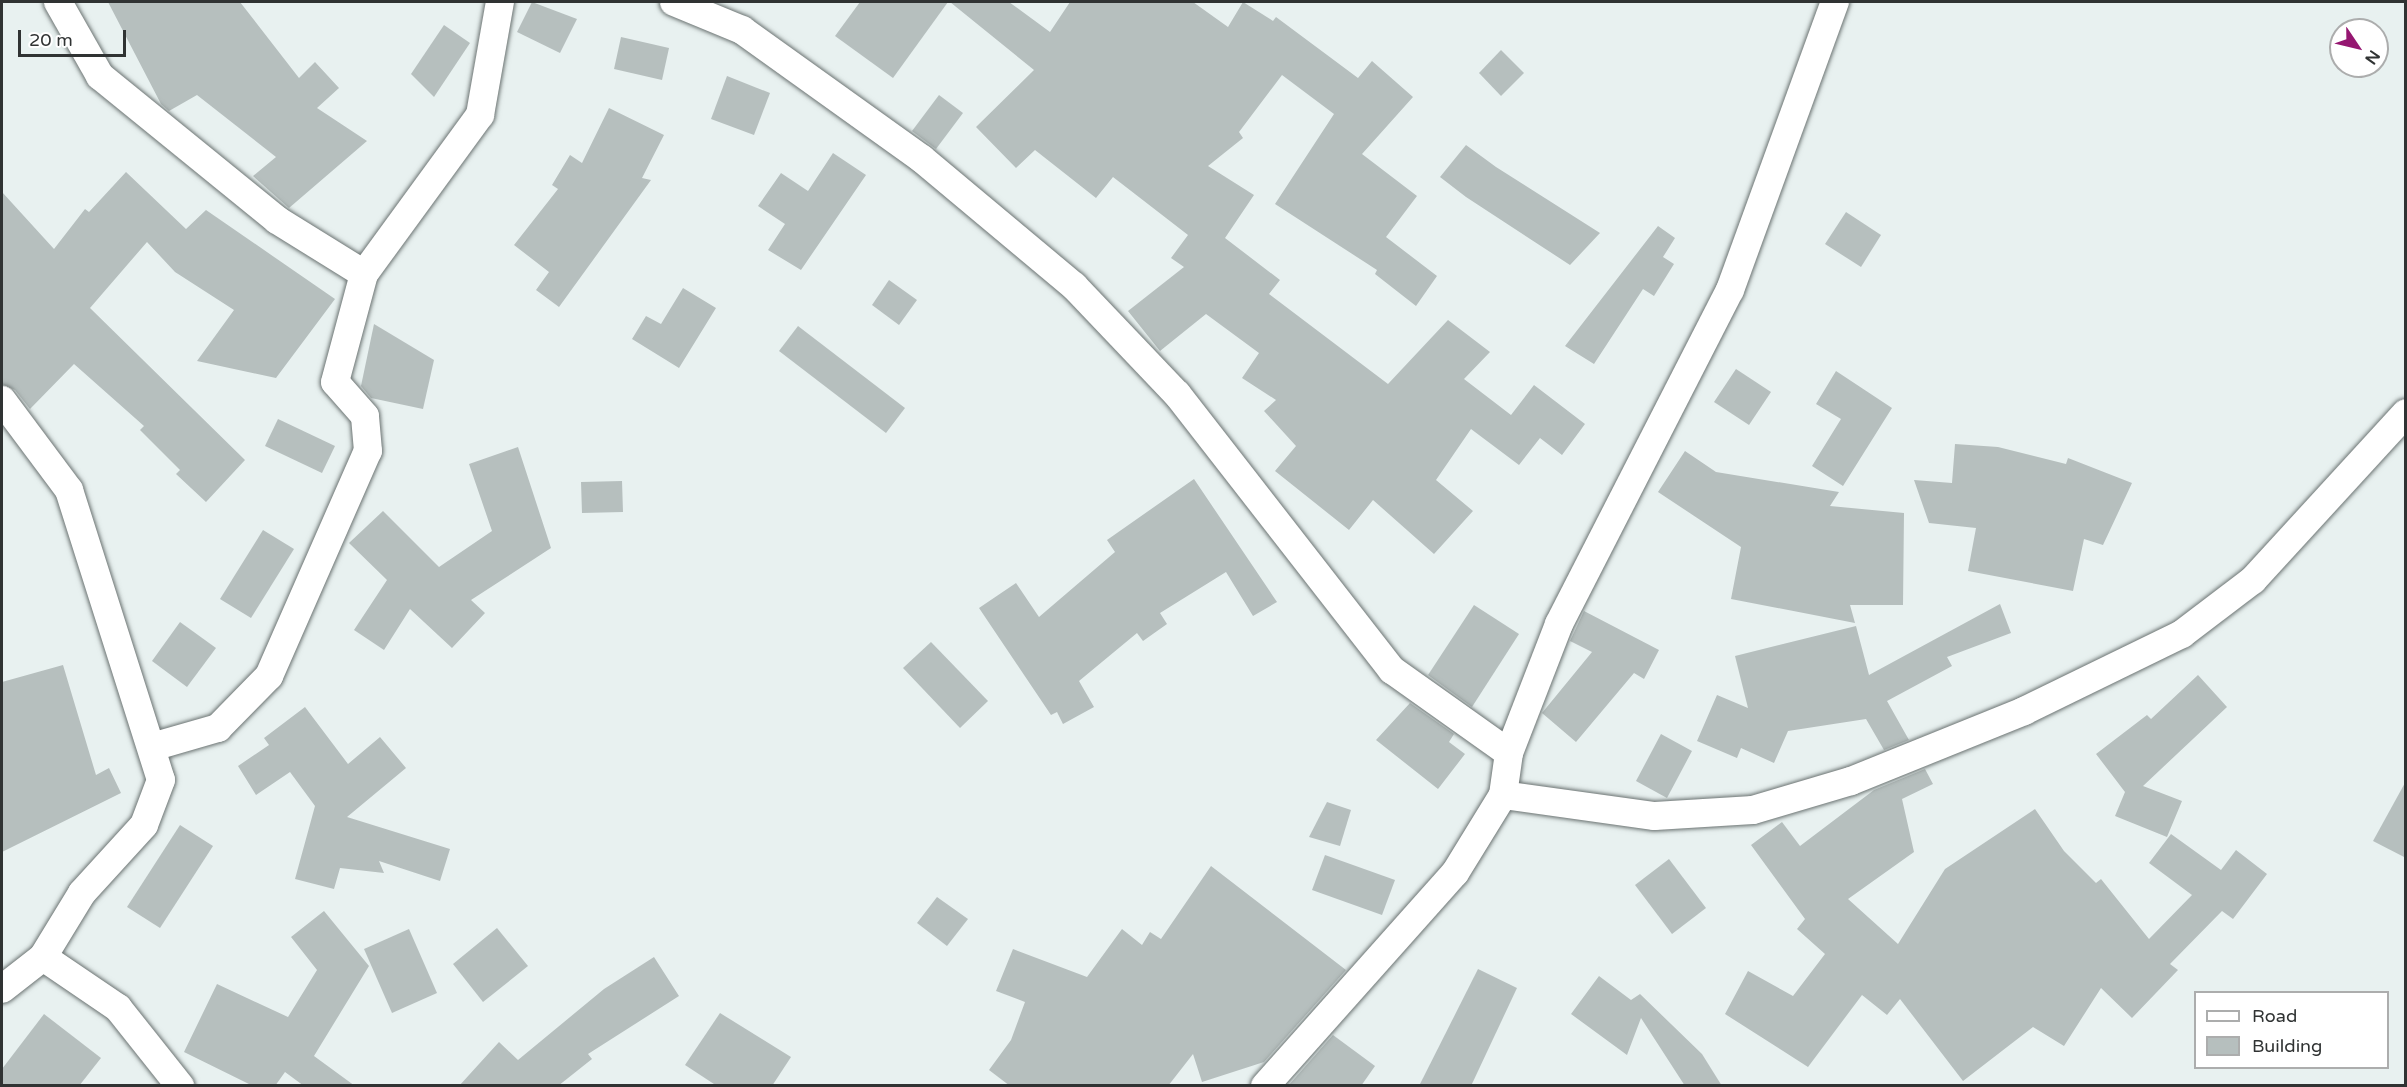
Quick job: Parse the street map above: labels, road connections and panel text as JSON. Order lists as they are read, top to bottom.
{
  "legend": ["Road", "Building"],
  "scale_bar": "20 m",
  "north": "bottom right"
}
